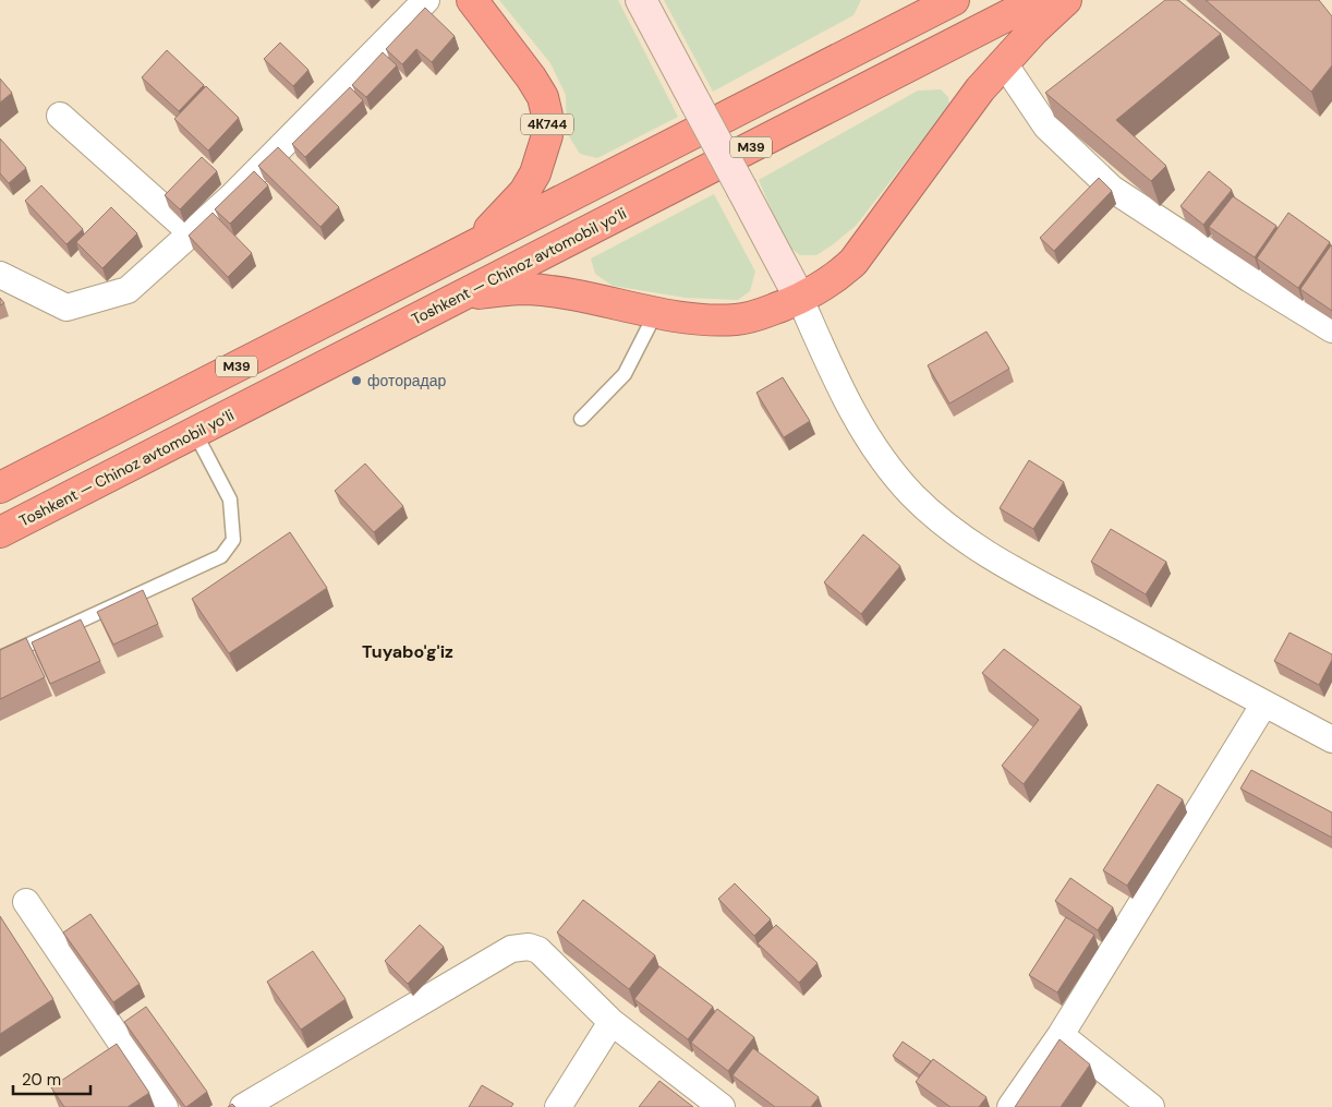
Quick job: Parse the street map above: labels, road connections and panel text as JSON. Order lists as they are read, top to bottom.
{
  "streets": {
    "highway": ["4К744", "M39", "Toshkent — Chinoz avtomobil yoʻli"]
  },
  "crossings": [
    ["4К744", "M39"]
  ],
  "districts": ["Tuyabo'g'iz"],
  "places": ["фоторадар"],
  "scale_bar": "20 m"
}
